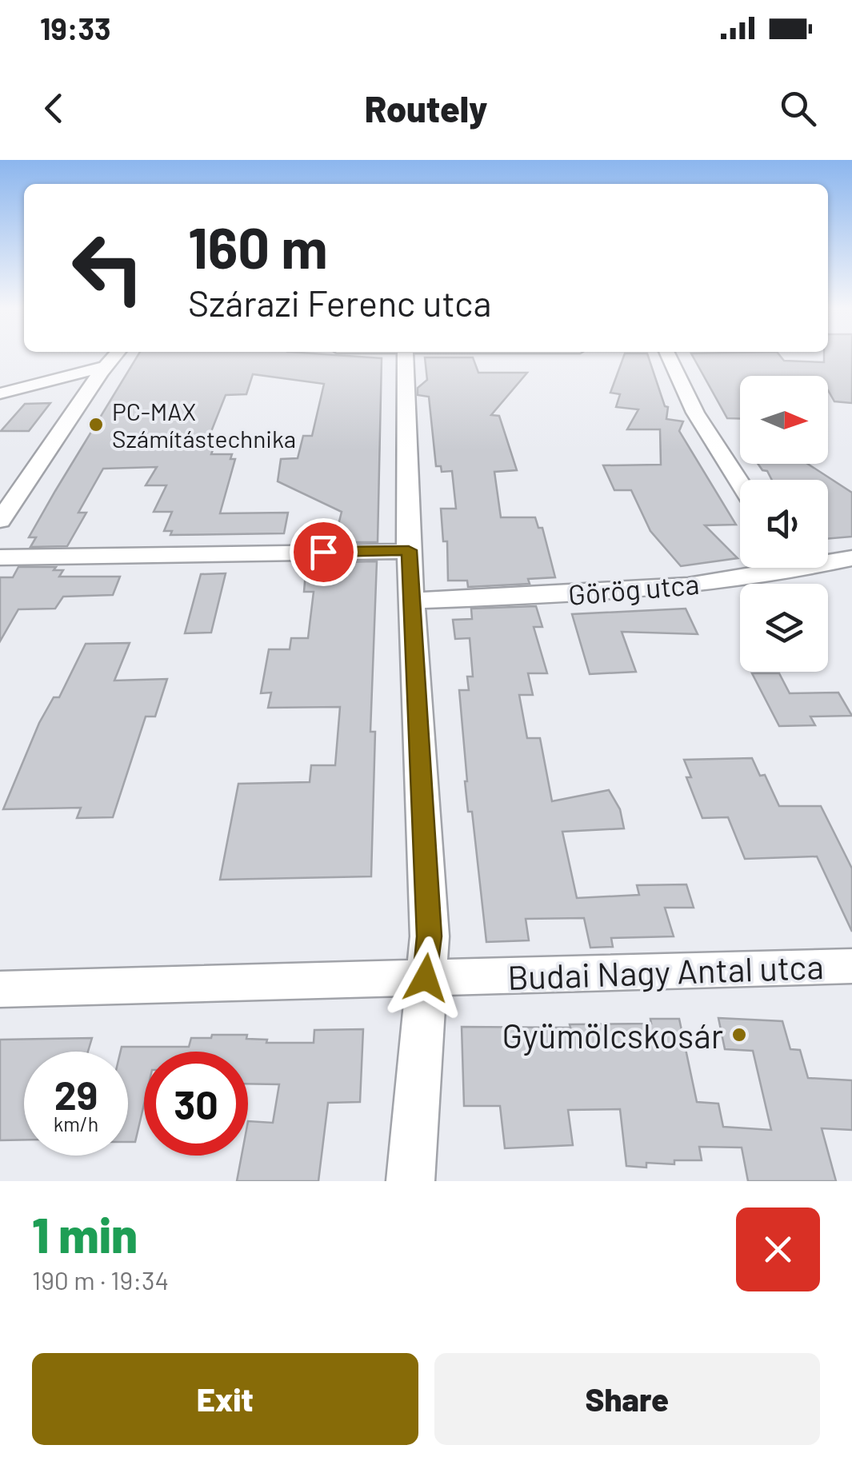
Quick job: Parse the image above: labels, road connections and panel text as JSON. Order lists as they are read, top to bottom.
{
  "streets": {
    "street": ["Görög utca", "Budai Nagy Antal utca"]
  },
  "places": ["PC-MAX Számítástechnika", "Gyümölcskosár"],
  "north": "right",
  "page": {
    "status": "19:33",
    "header": "Routely",
    "turn": ["160 m", "Szárazi Ferenc utca"],
    "speed": "29 km/h",
    "limit": "30",
    "heading": ["1 min", "190 m · 19:34"],
    "buttons": ["Exit", "Share"]
  }
}
